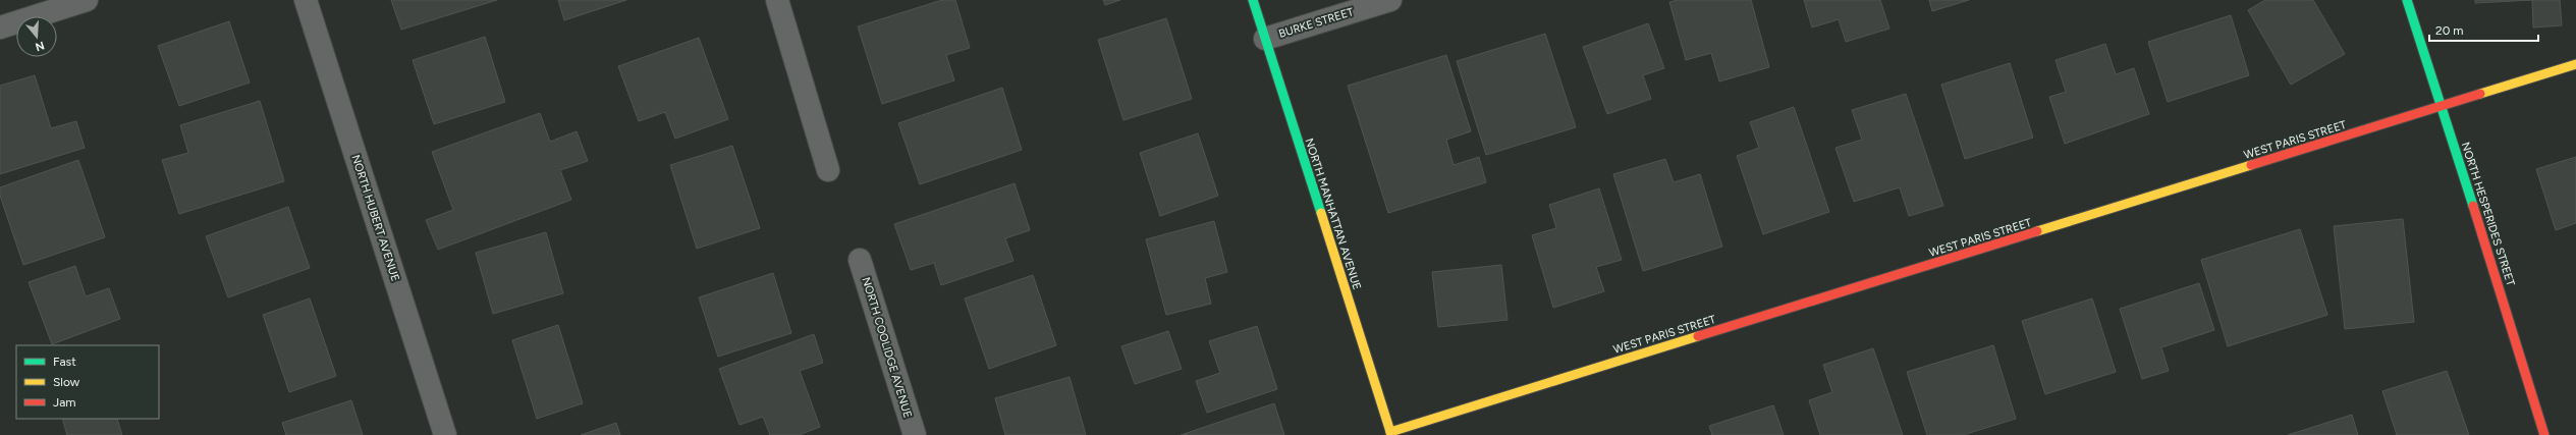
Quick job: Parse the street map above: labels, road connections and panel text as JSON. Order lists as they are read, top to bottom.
{
  "streets": {
    "street": [
      "BURKE STREET",
      "WEST PARIS STREET",
      "NORTH MANHATTAN AVENUE",
      "NORTH HESPERIDES STREET",
      "NORTH HUBERT AVENUE",
      "NORTH COOLIDGE AVENUE"
    ]
  },
  "crossings": [
    ["BURKE STREET", "NORTH MANHATTAN AVENUE"],
    ["WEST PARIS STREET", "NORTH MANHATTAN AVENUE"],
    ["WEST PARIS STREET", "NORTH HESPERIDES STREET"]
  ],
  "legend": ["Fast", "Slow", "Jam"],
  "scale_bar": "20 m",
  "north": "bottom"
}
